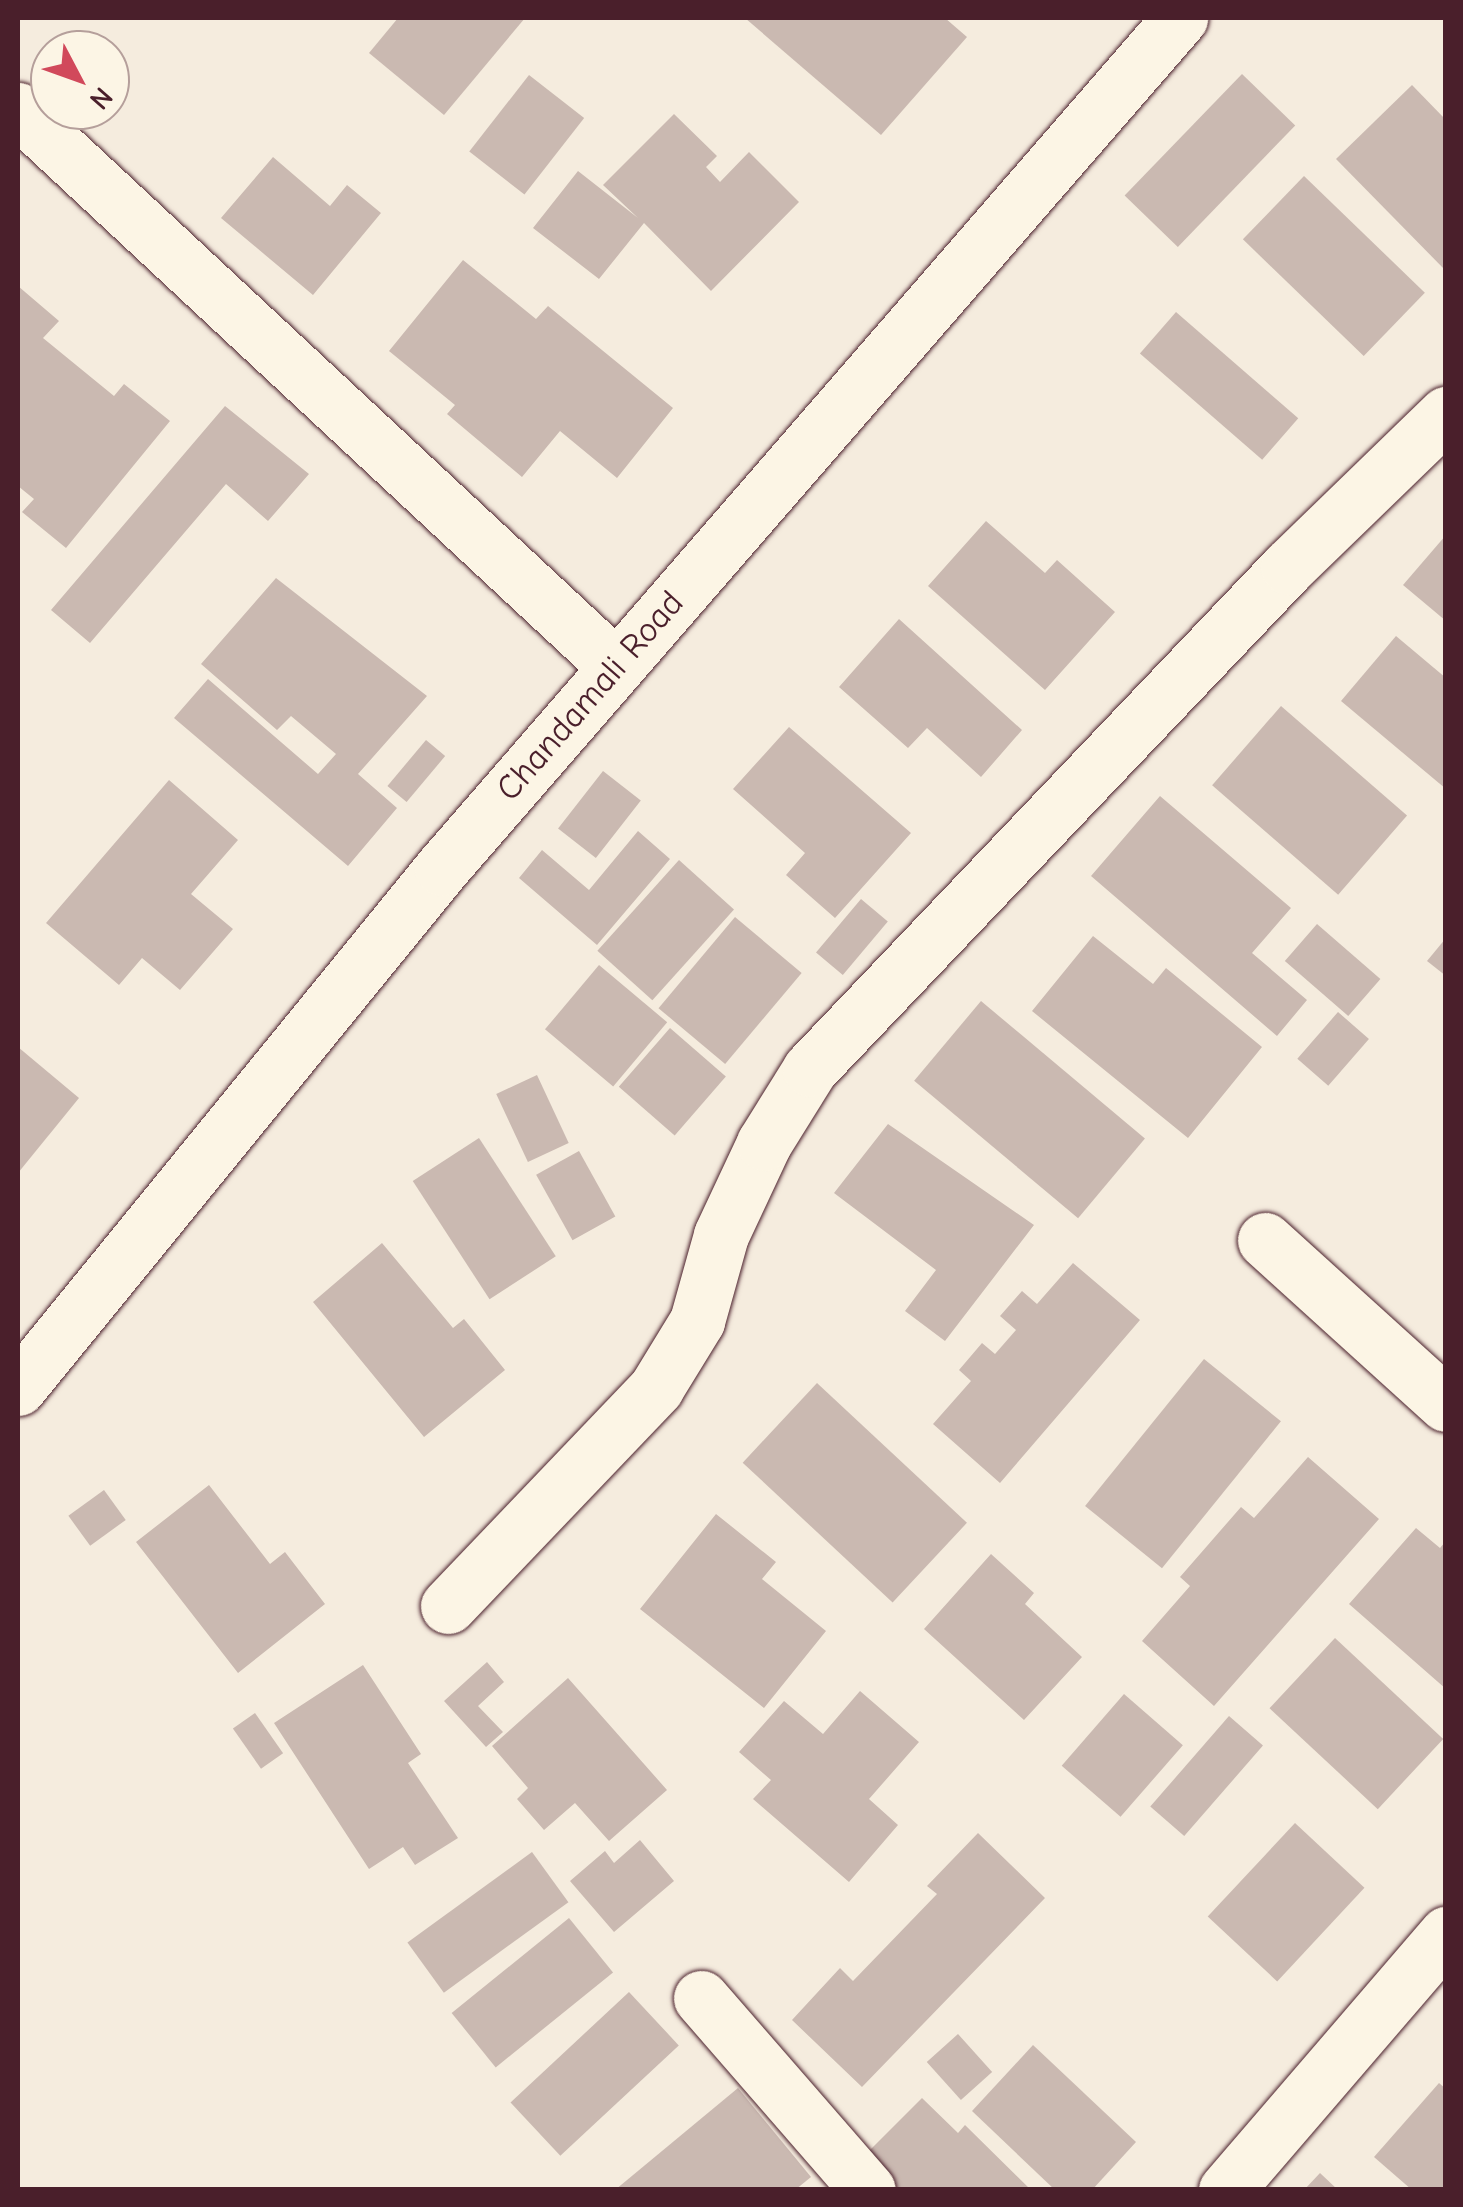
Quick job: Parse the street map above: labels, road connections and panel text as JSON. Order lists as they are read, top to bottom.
{
  "streets": {
    "street": ["Chandamali Road"]
  },
  "north": "bottom right"
}
